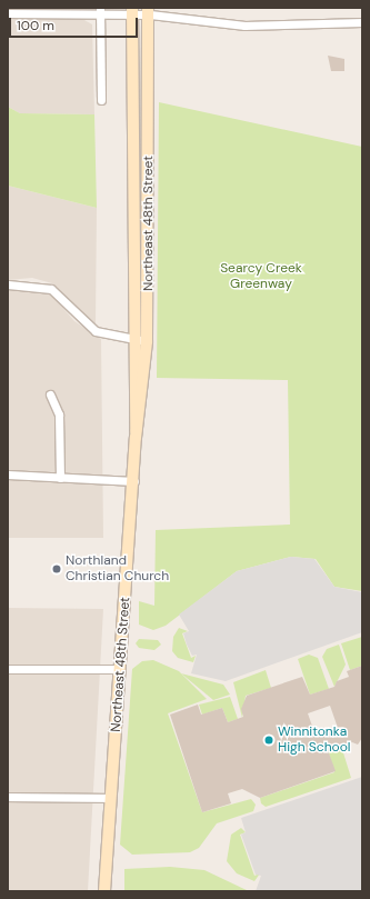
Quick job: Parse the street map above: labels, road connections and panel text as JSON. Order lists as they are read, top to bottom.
{
  "streets": {
    "street": ["Northeast 48th Street"]
  },
  "parks": ["Searcy Creek Greenway"],
  "places": ["Northland Christian Church", "Winnitonka High School"],
  "scale_bar": "100 m"
}
